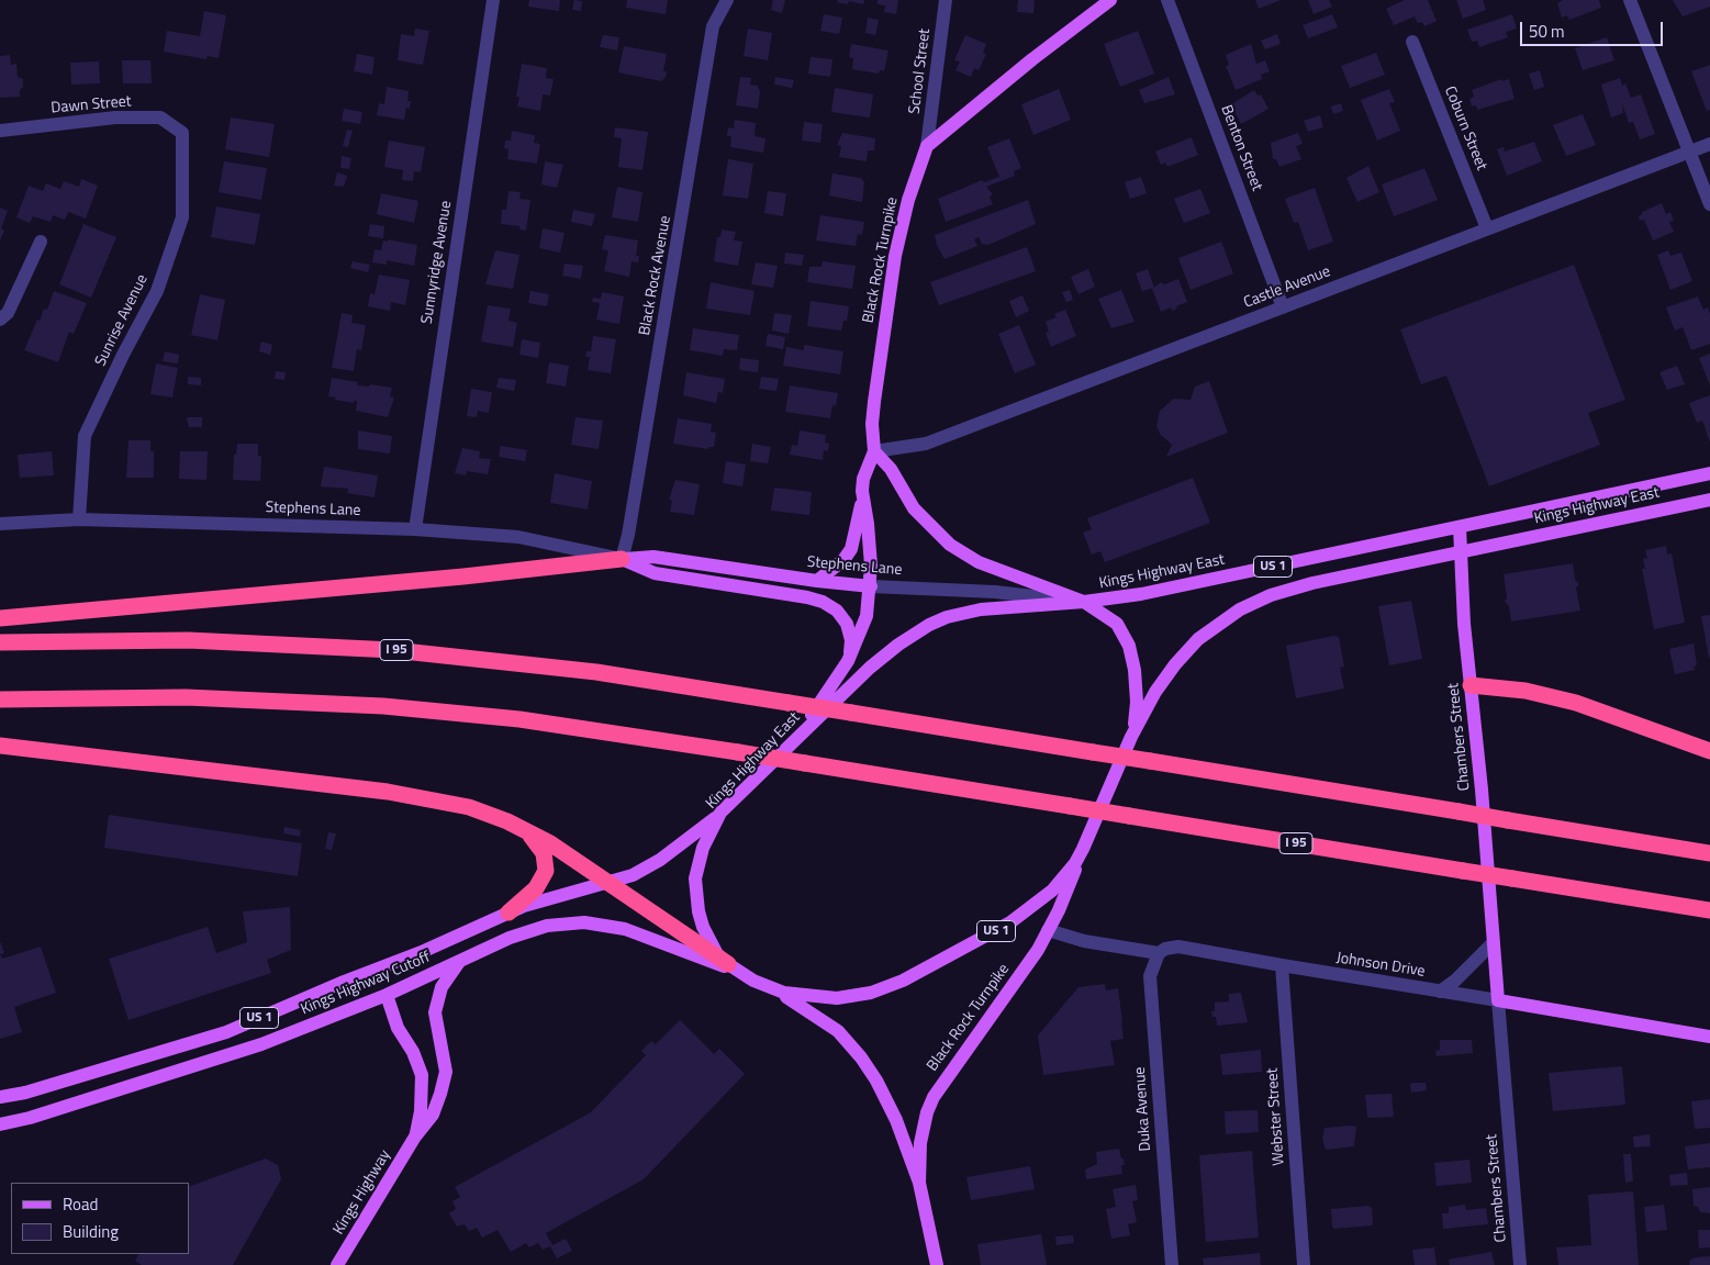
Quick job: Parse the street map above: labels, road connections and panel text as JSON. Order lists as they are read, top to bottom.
{
  "streets": {
    "highway": ["I 95"],
    "main road": [
      "Black Rock Turnpike",
      "Kings Highway East",
      "Stephens Lane",
      "US 1",
      "Chambers Street",
      "Johnson Drive",
      "Kings Highway Cutoff",
      "Kings Highway"
    ],
    "street": [
      "School Street",
      "Dawn Street",
      "Coburn Street",
      "Benton Street",
      "Sunnyridge Avenue",
      "Black Rock Avenue",
      "Castle Avenue",
      "Sunrise Avenue",
      "Duka Avenue",
      "Webster Street"
    ]
  },
  "crossings": [
    ["School Street", "Black Rock Turnpike"],
    ["Dawn Street", "Sunrise Avenue"],
    ["Coburn Street", "Castle Avenue"],
    ["Benton Street", "Castle Avenue"],
    ["Black Rock Turnpike", "Castle Avenue"],
    ["Black Rock Turnpike", "Kings Highway East"],
    ["Black Rock Turnpike", "Stephens Lane"],
    ["Black Rock Turnpike", "Johnson Drive"],
    ["Sunnyridge Avenue", "Stephens Lane"],
    ["Black Rock Avenue", "Stephens Lane"],
    ["Sunrise Avenue", "Stephens Lane"],
    ["Kings Highway East", "Stephens Lane"],
    ["Kings Highway East", "Chambers Street"],
    ["Kings Highway East", "Kings Highway Cutoff"],
    ["Chambers Street", "Johnson Drive"],
    ["Johnson Drive", "Duka Avenue"],
    ["Johnson Drive", "Webster Street"],
    ["Kings Highway Cutoff", "Kings Highway"]
  ],
  "legend": ["Road", "Building"],
  "scale_bar": "50 m"
}
